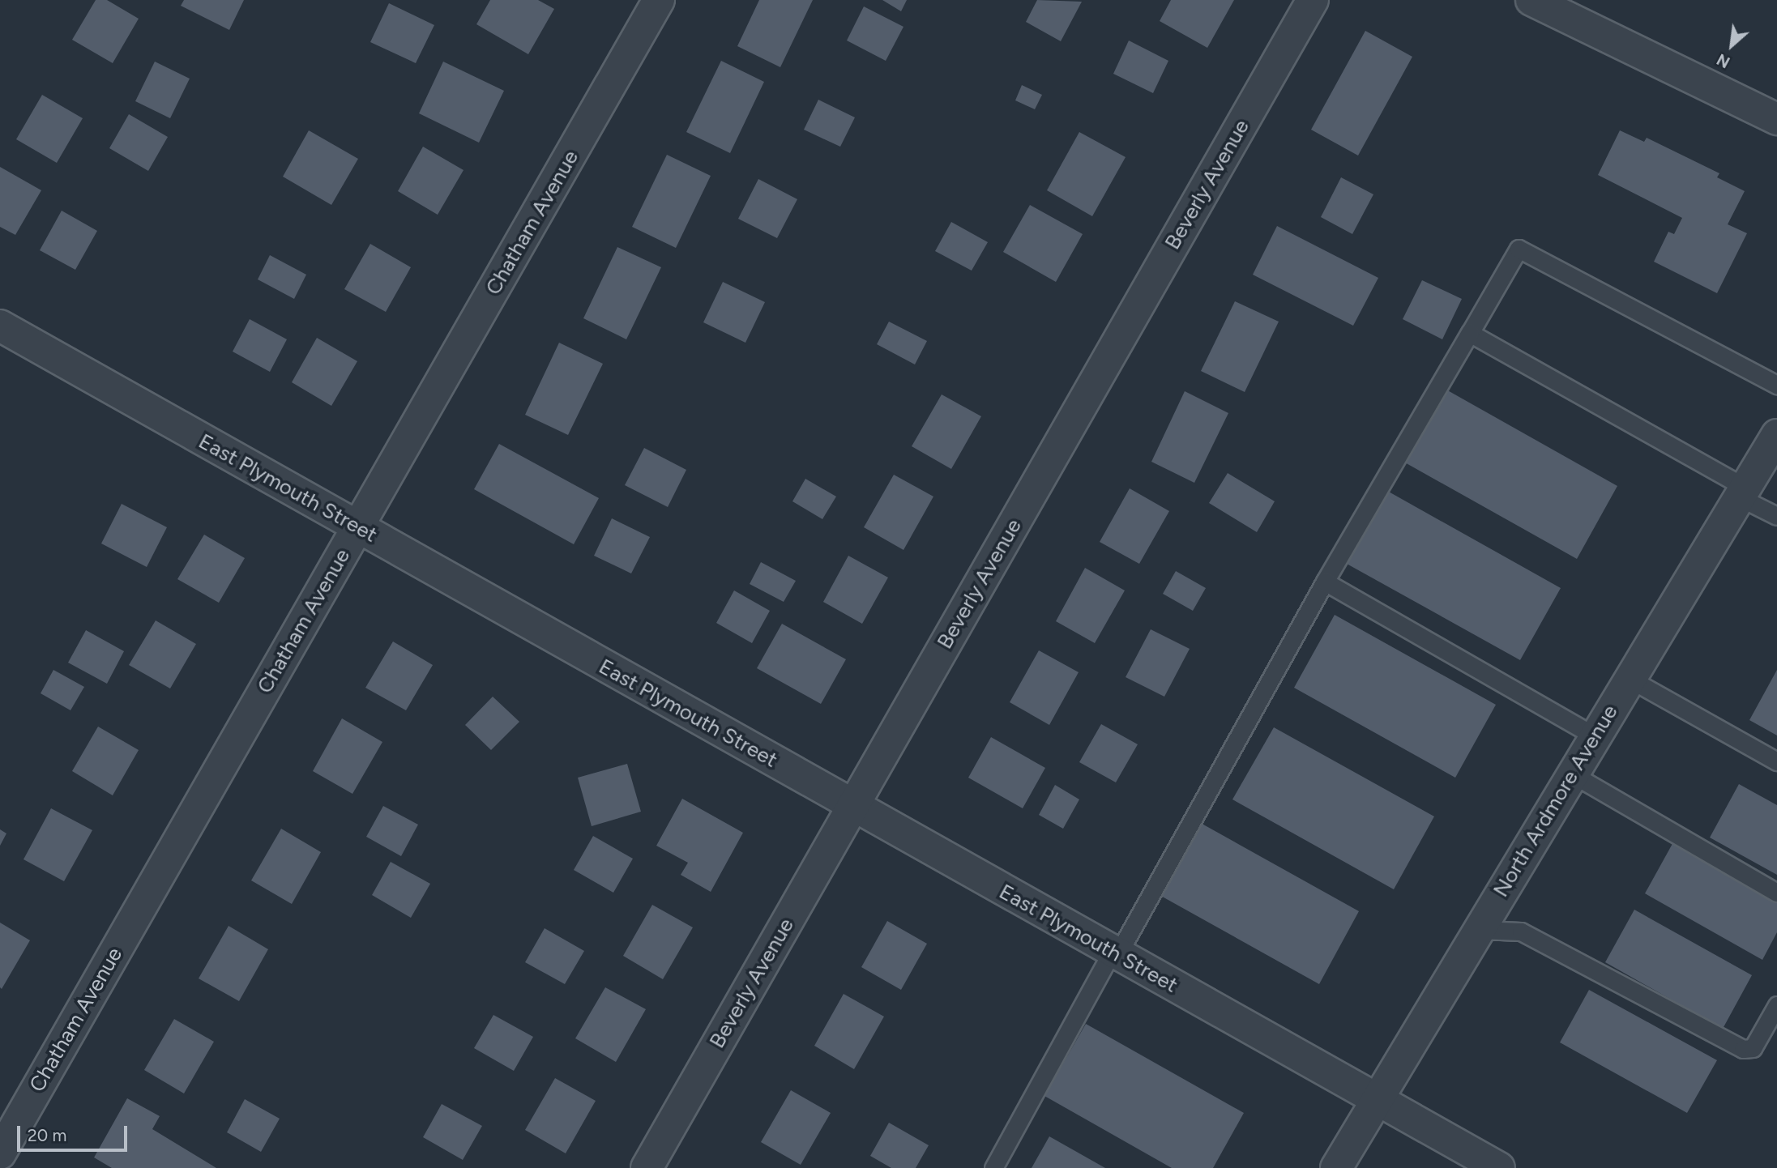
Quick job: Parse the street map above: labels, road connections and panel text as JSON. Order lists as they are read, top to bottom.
{
  "streets": {
    "street": [
      "Beverly Avenue",
      "Chatham Avenue",
      "East Plymouth Street",
      "North Ardmore Avenue"
    ]
  },
  "crossings": [
    ["Beverly Avenue", "East Plymouth Street"],
    ["Chatham Avenue", "East Plymouth Street"],
    ["East Plymouth Street", "North Ardmore Avenue"]
  ],
  "scale_bar": "20 m",
  "north": "bottom left"
}
